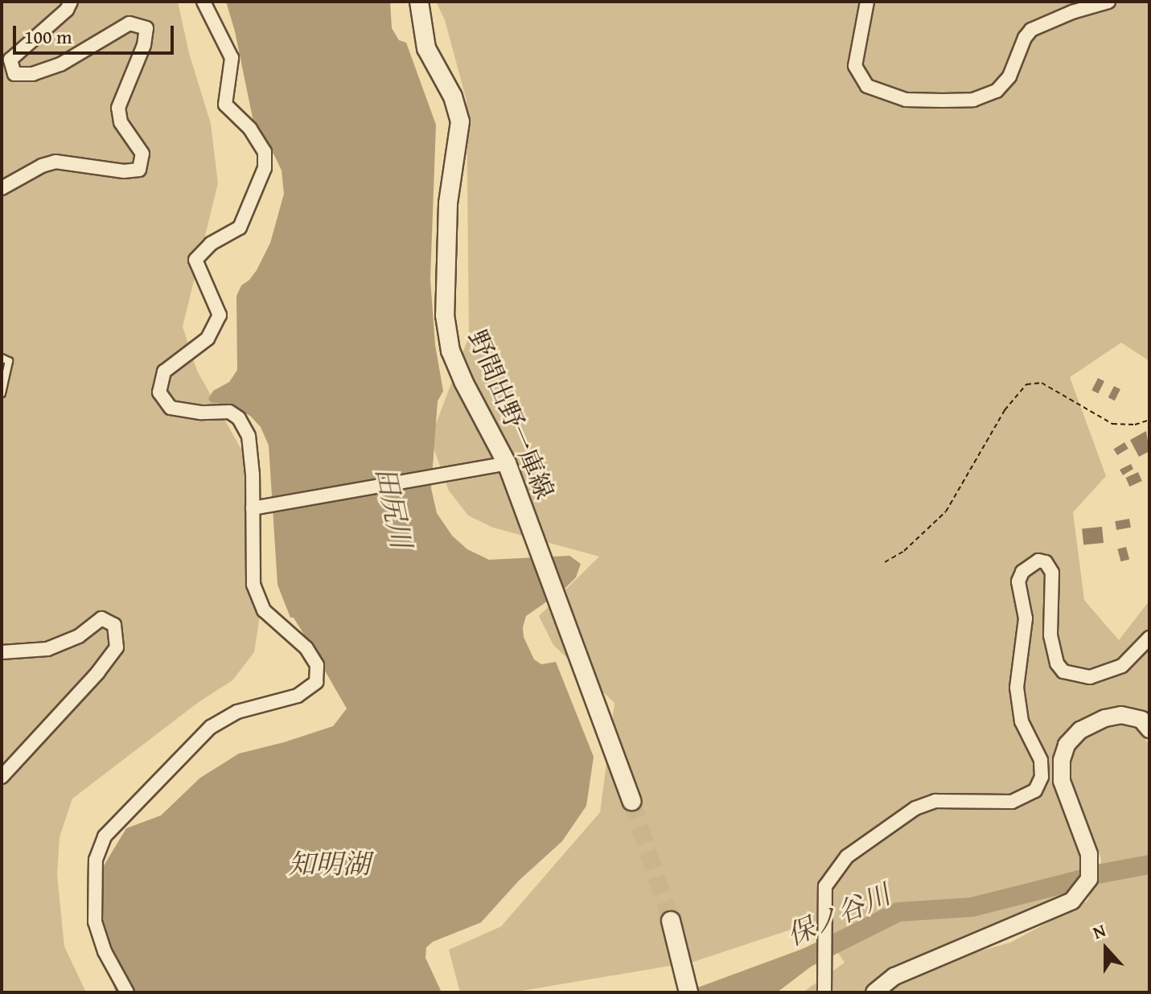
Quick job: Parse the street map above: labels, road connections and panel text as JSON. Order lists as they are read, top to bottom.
{
  "streets": {
    "main road": ["野間出野一庫線"]
  },
  "water": ["田尻川", "知明湖", "保ノ谷川"],
  "scale_bar": "100 m",
  "north": "top"
}
